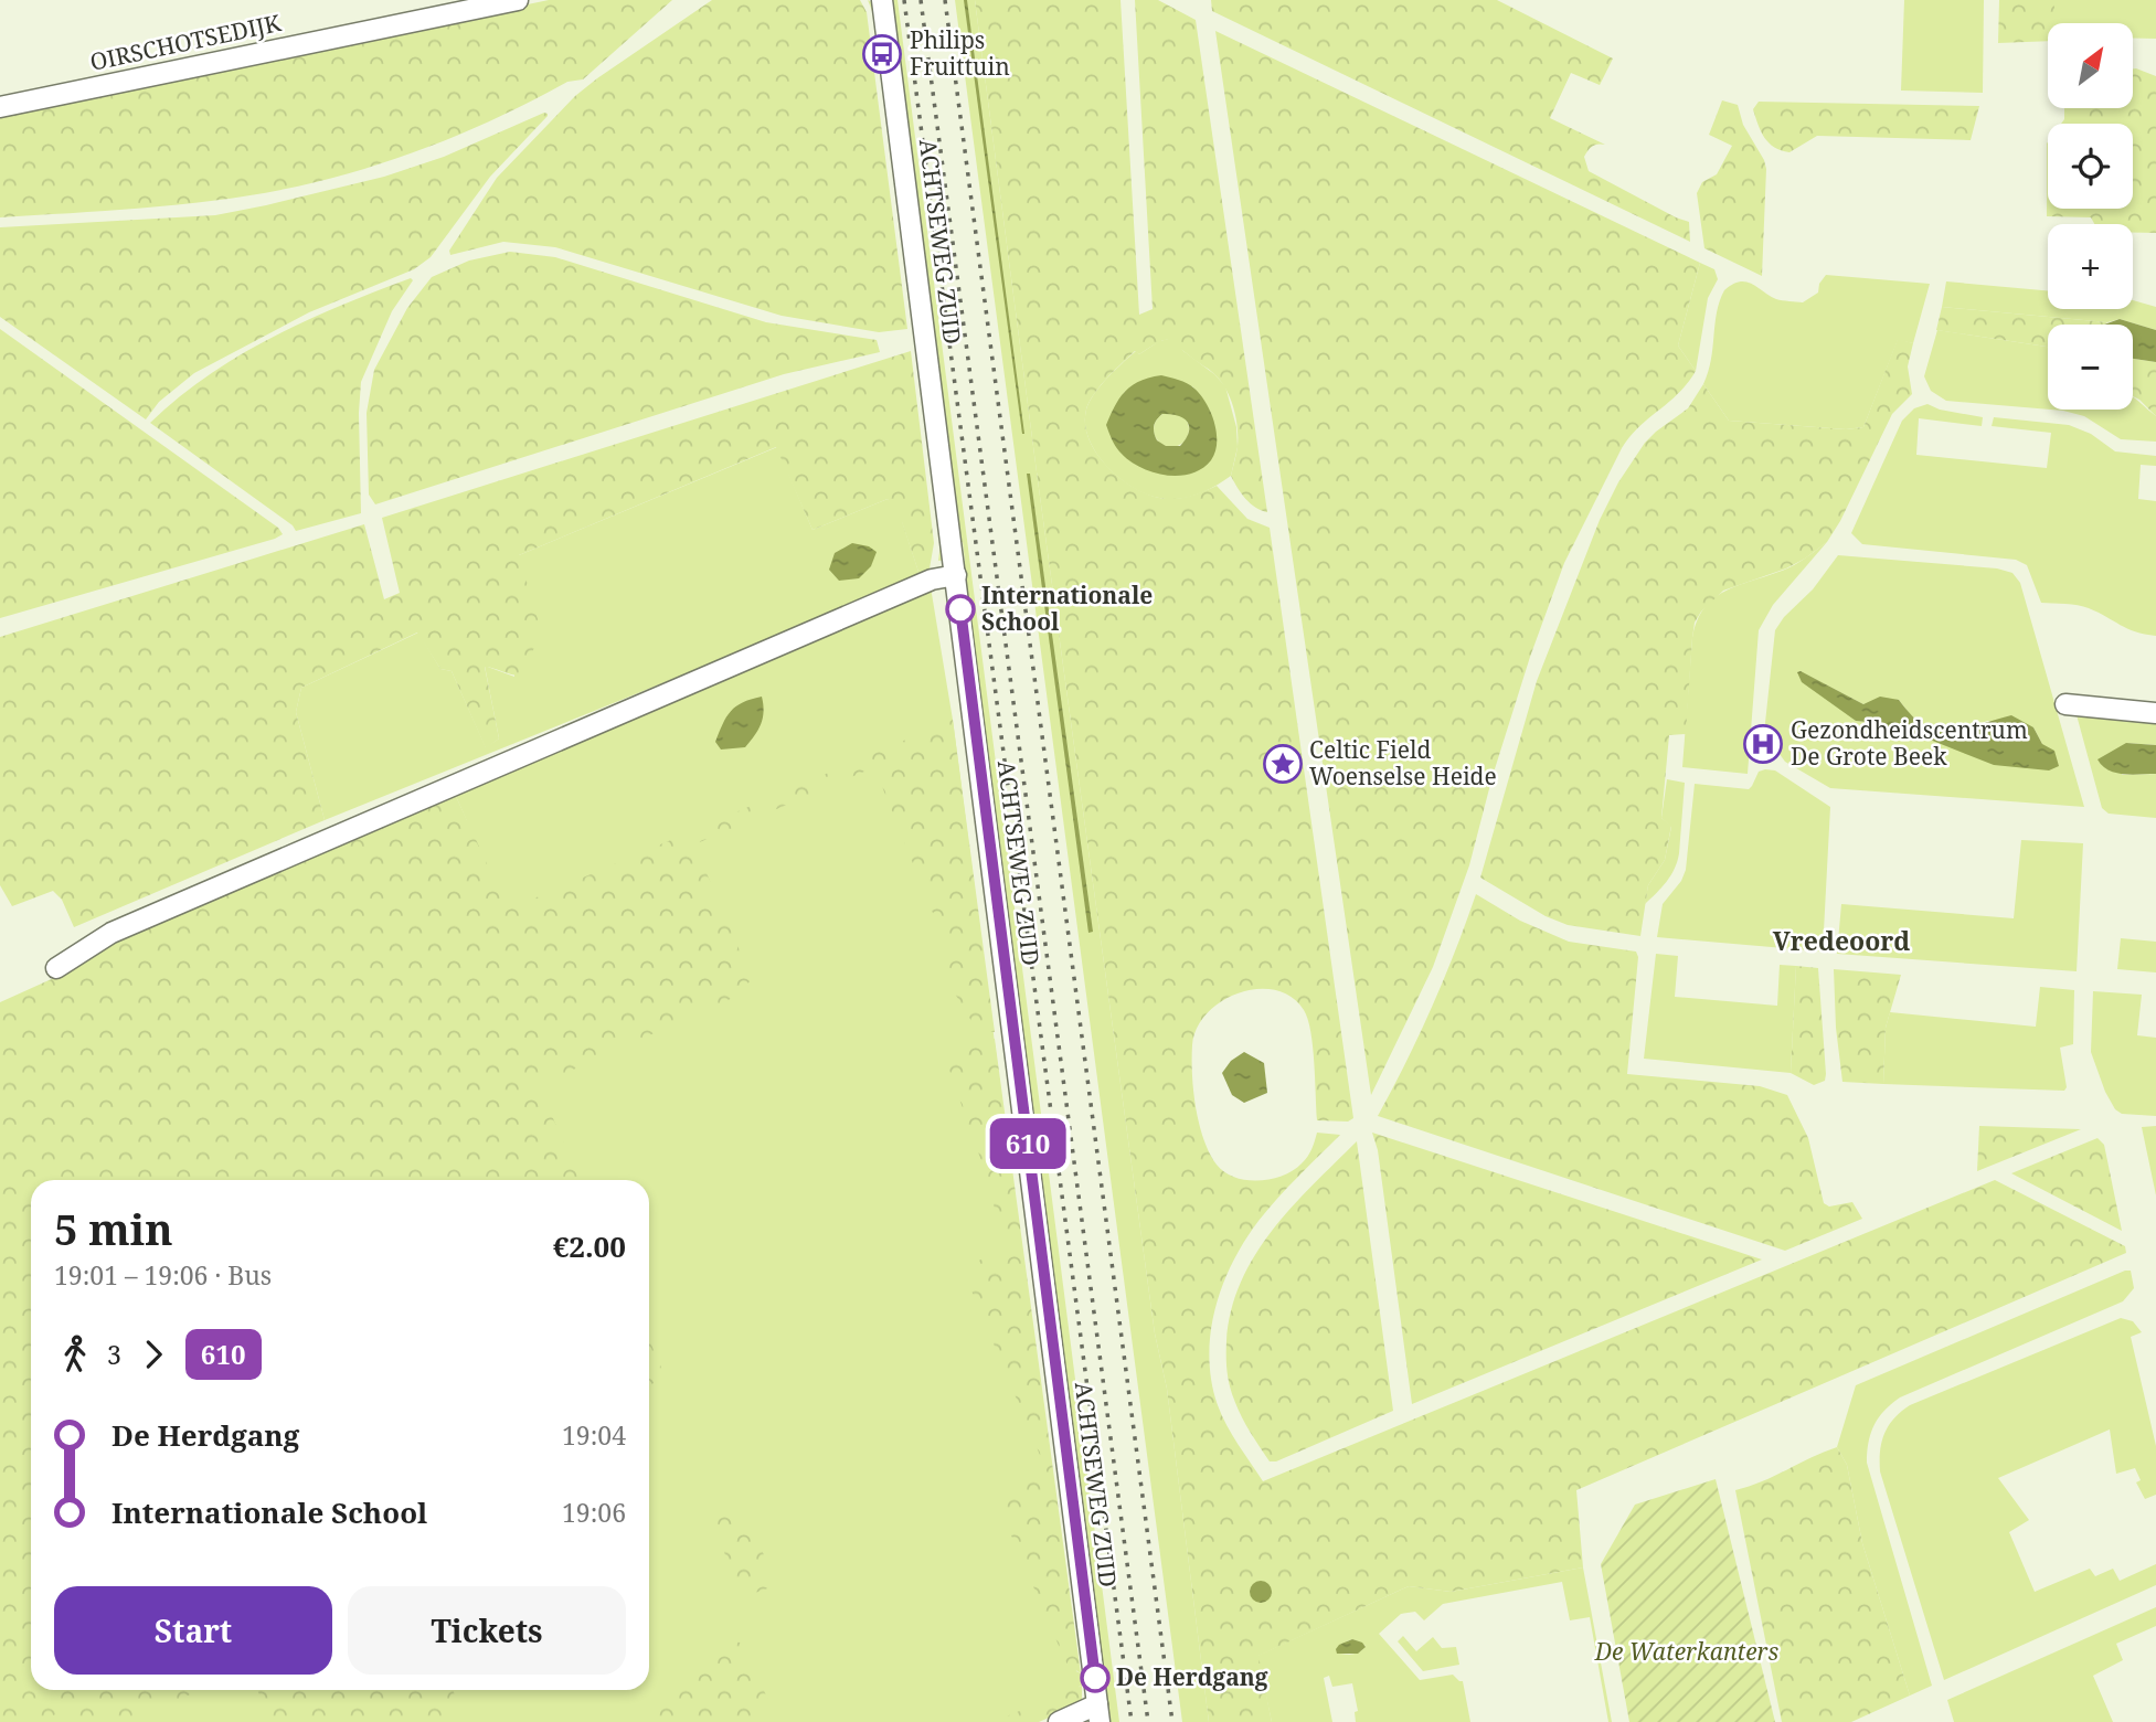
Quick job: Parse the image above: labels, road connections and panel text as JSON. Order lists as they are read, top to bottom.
{
  "streets": {
    "street": ["OIRSCHOTSEDIJK", "ACHTSEWEG ZUID"]
  },
  "districts": ["Vredeoord"],
  "parks": ["De Waterkanters"],
  "places": {
    "bus stop": ["Philips Fruittuin"],
    "other": ["Internationale School", "De Herdgang"],
    "hospital": ["Gezondheidscentrum De Grote Beek"],
    "place": ["Celtic Field Woenselse Heide"]
  },
  "lines": ["bus line 610"],
  "north": "top right",
  "page": {
    "on_map": "610",
    "map_buttons": ["+", "−"],
    "heading": ["5 min", "19:01 – 19:06 · Bus", "€2.00"],
    "legs": ["3", "610"],
    "list": [
      {
        "name": "De Herdgang",
        "value": "19:04"
      },
      {
        "name": "Internationale School",
        "value": "19:06"
      }
    ],
    "buttons": ["Start", "Tickets"]
  }
}
